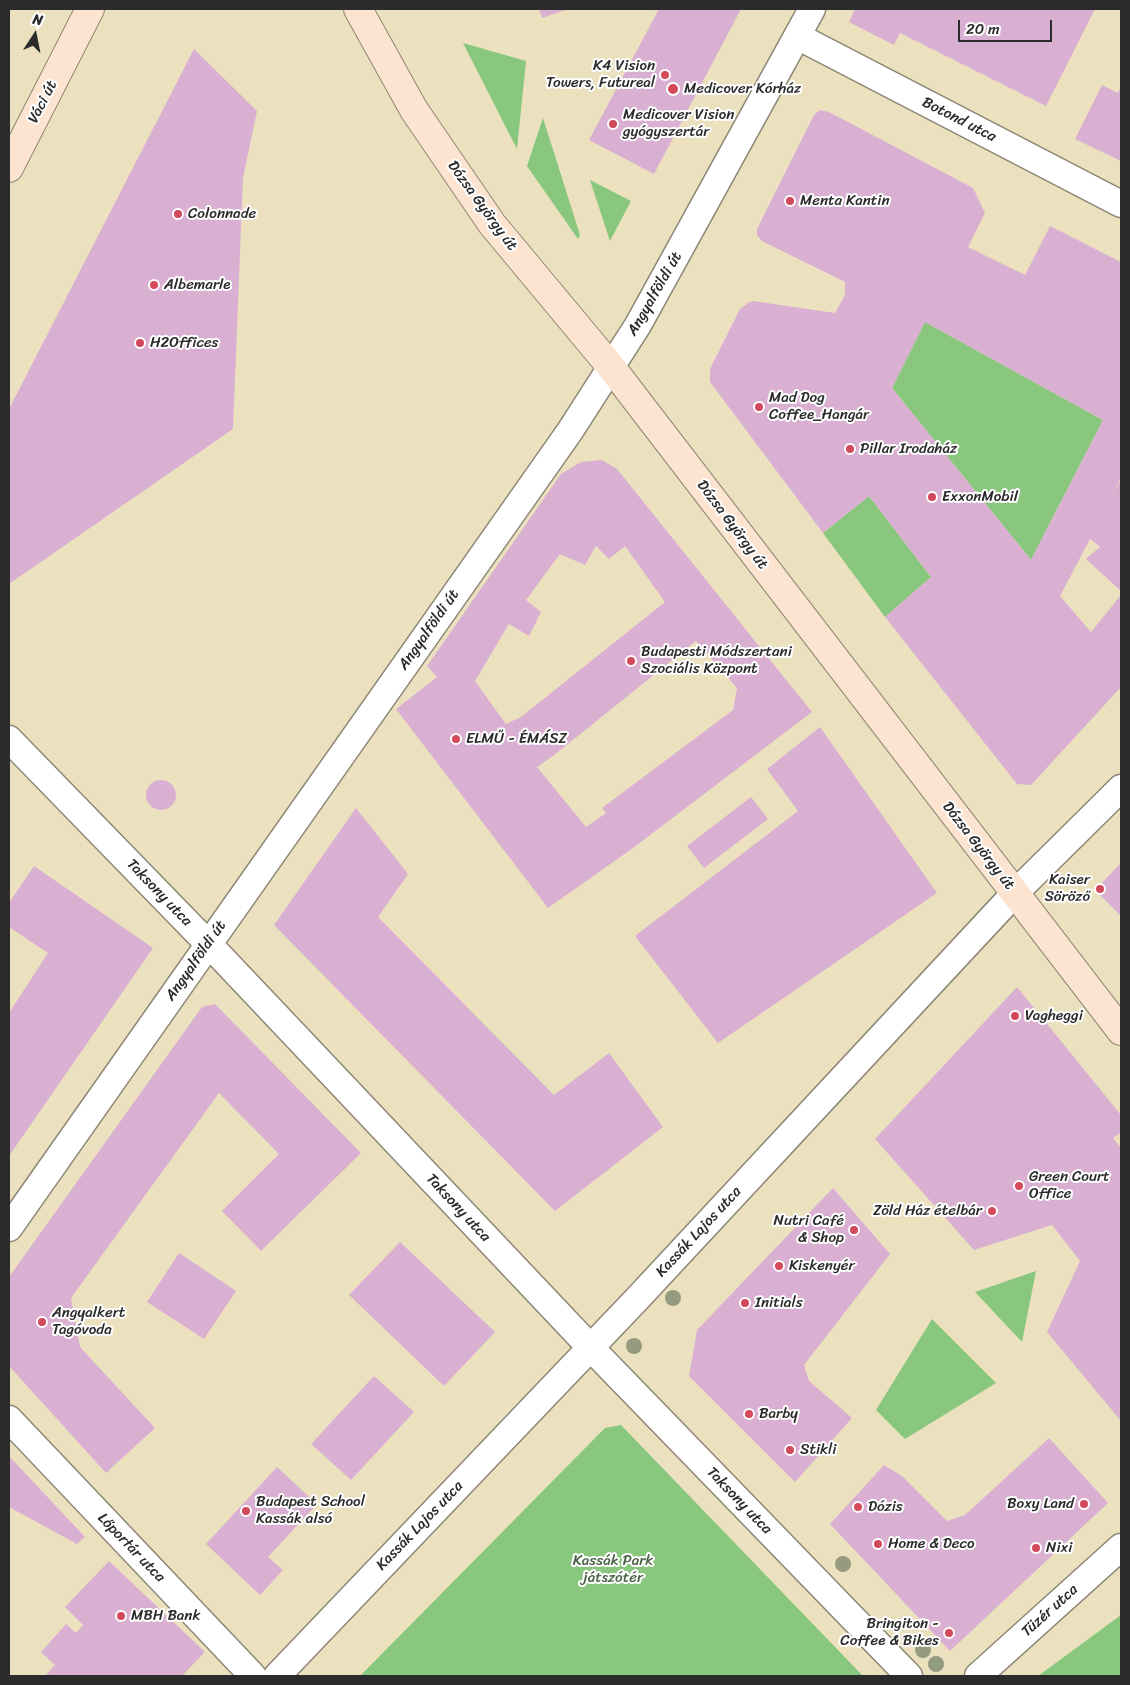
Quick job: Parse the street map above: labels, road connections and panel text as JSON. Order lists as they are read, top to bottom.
{
  "streets": {
    "main road": ["Váci út", "Dózsa György út"],
    "street": [
      "Botond utca",
      "Angyalföldi út",
      "Taksony utca",
      "Kassák Lajos utca",
      "Lőportár utca",
      "Tüzér utca"
    ]
  },
  "crossings": [
    ["Botond utca", "Angyalföldi út"],
    ["Dózsa György út", "Angyalföldi út"],
    ["Dózsa György út", "Kassák Lajos utca"],
    ["Angyalföldi út", "Taksony utca"],
    ["Taksony utca", "Kassák Lajos utca"]
  ],
  "parks": ["Kassák Park játszótér"],
  "places": [
    "K4 Vision Towers, Futureal",
    "Medicover Kórház",
    "Medicover Vision gyógyszertár",
    "Menta Kantin",
    "Colonnade",
    "Albemarle",
    "H2Offices",
    "Mad Dog Coffee_Hangár",
    "Pillar Irodaház",
    "ExxonMobil",
    "Budapesti Módszertani Szociális Központ",
    "ELMŰ - ÉMÁSZ",
    "Kaiser Söröző",
    "Vagheggi",
    "Green Court Office",
    "Zöld Ház ételbár",
    "Nutri Café & Shop",
    "Kiskenyér",
    "Initials",
    "Angyalkert Tagóvoda",
    "Barby",
    "Stikli",
    "Boxy Land",
    "Dózis",
    "Budapest School Kassák alsó",
    "Home & Deco",
    "Nixi",
    "MBH Bank",
    "Bringiton - Coffee & Bikes"
  ],
  "scale_bar": "20 m",
  "north": "top"
}
